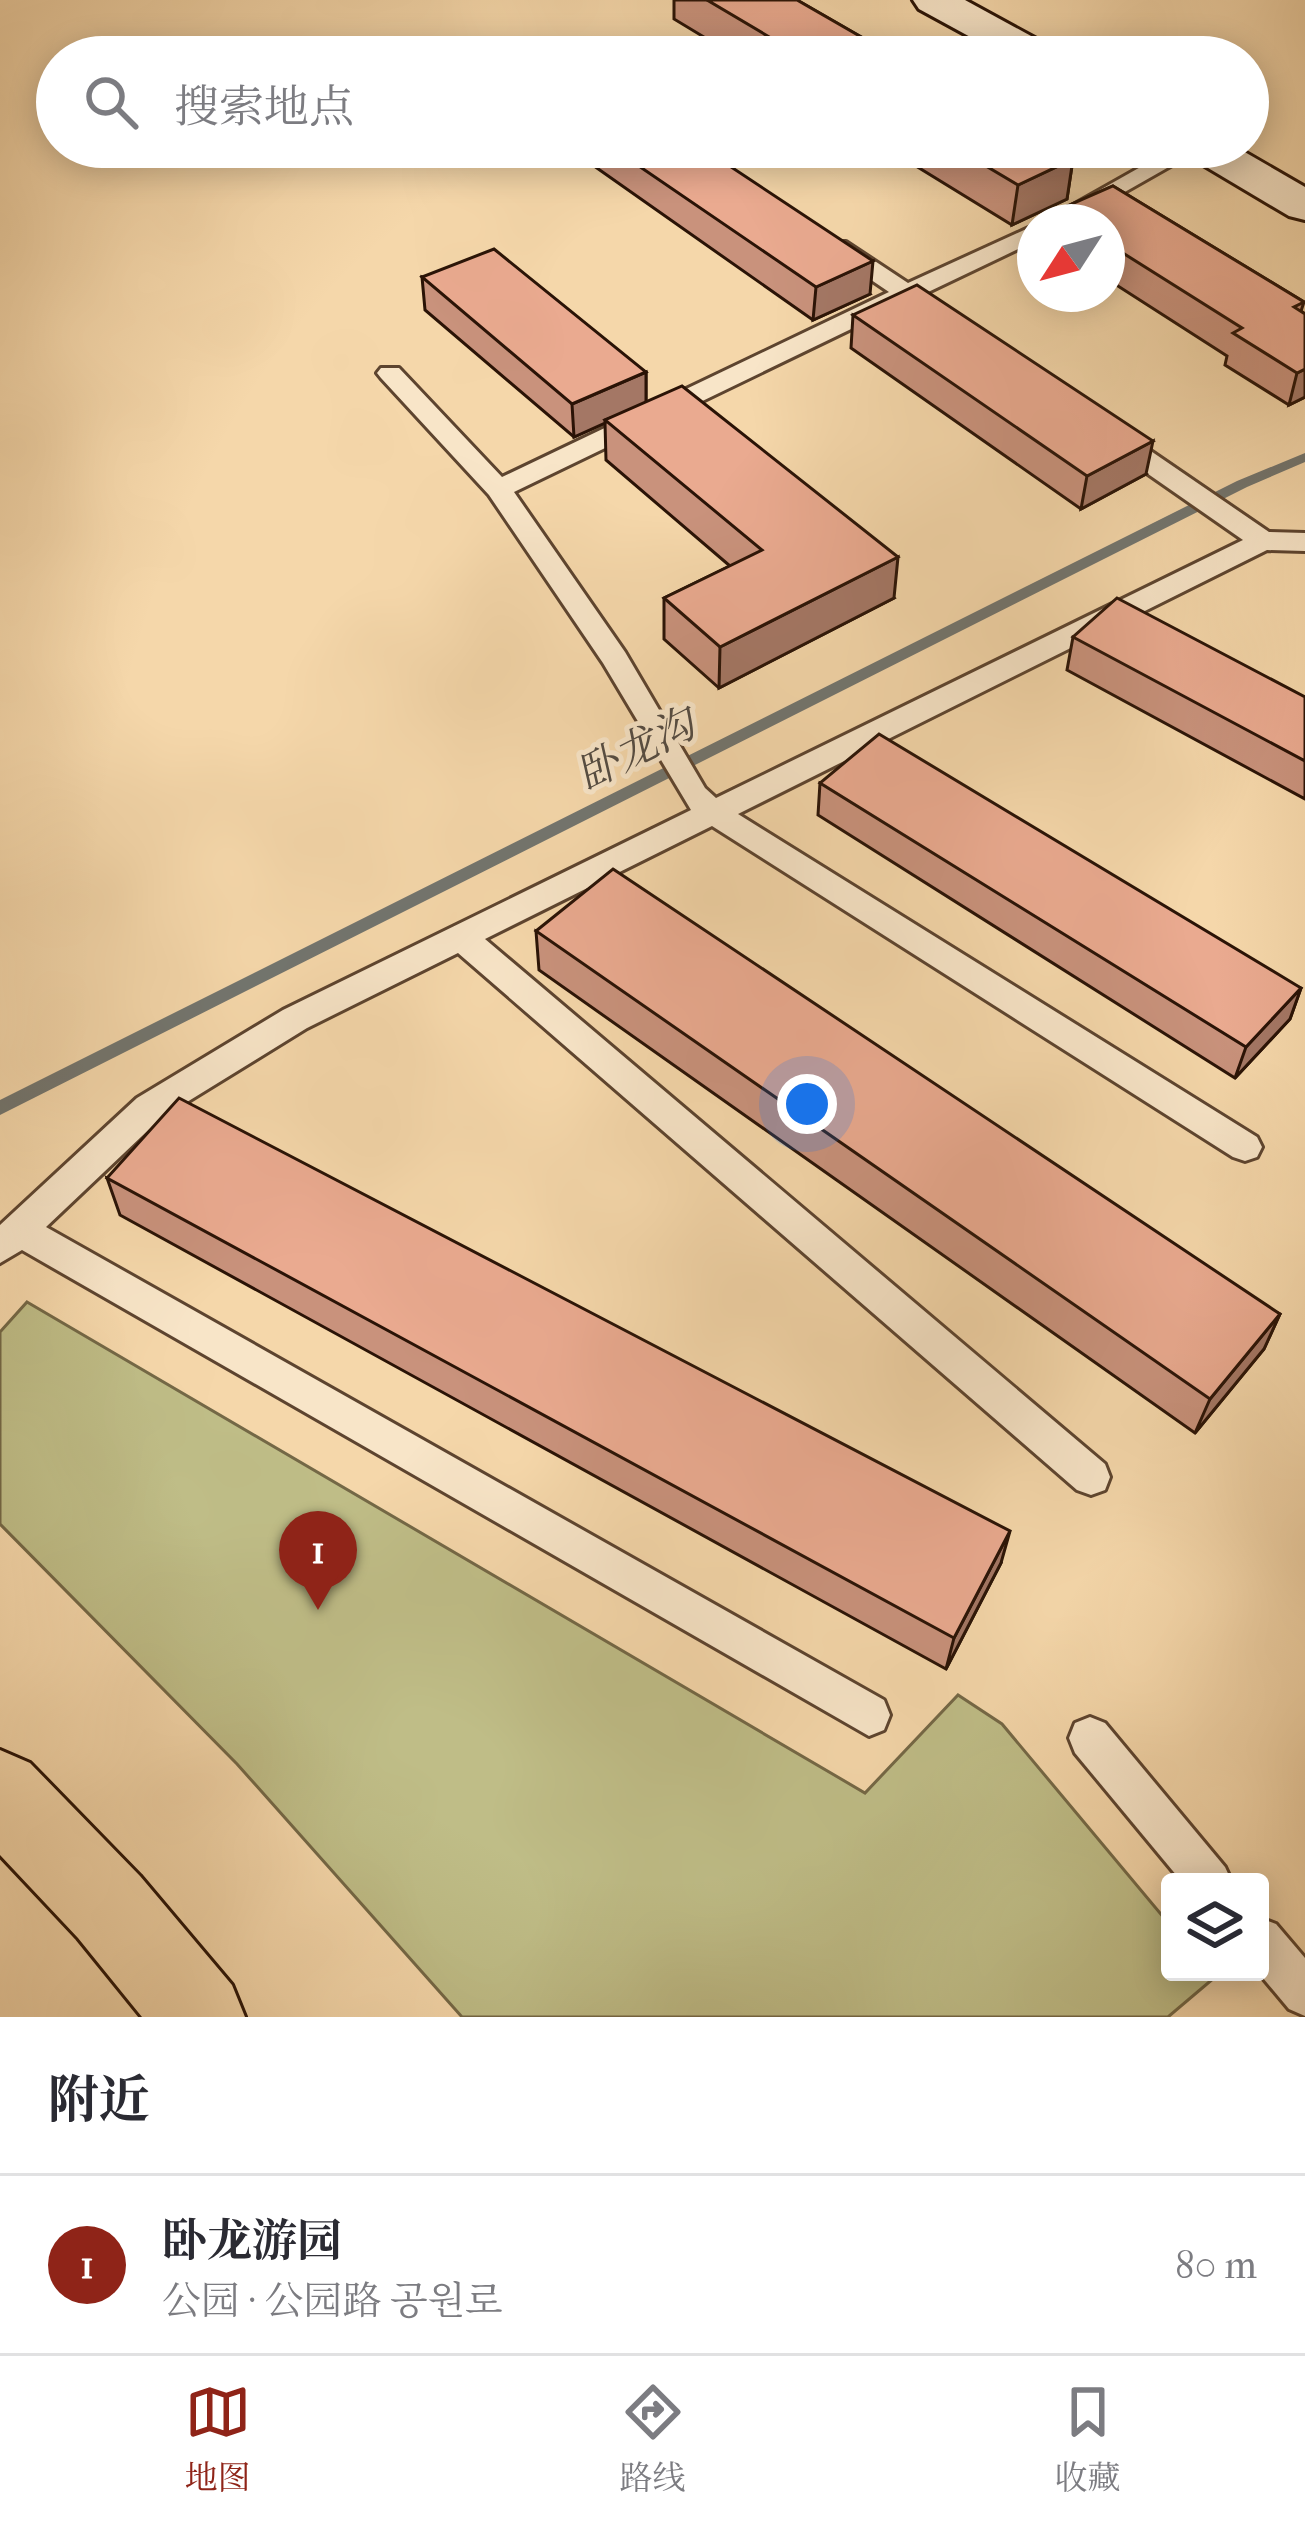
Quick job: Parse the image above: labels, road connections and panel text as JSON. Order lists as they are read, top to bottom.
{
  "water": ["卧龙沟"],
  "north": "bottom left",
  "page": {
    "search": "搜索地点",
    "pins": "1",
    "heading": "附近",
    "list": [
      {
        "mark": "1",
        "name": "卧龙游园",
        "note": "公园 · 公园路 공원로",
        "value": "80 m"
      }
    ],
    "nav": ["地图", "路线", "收藏"]
  }
}
